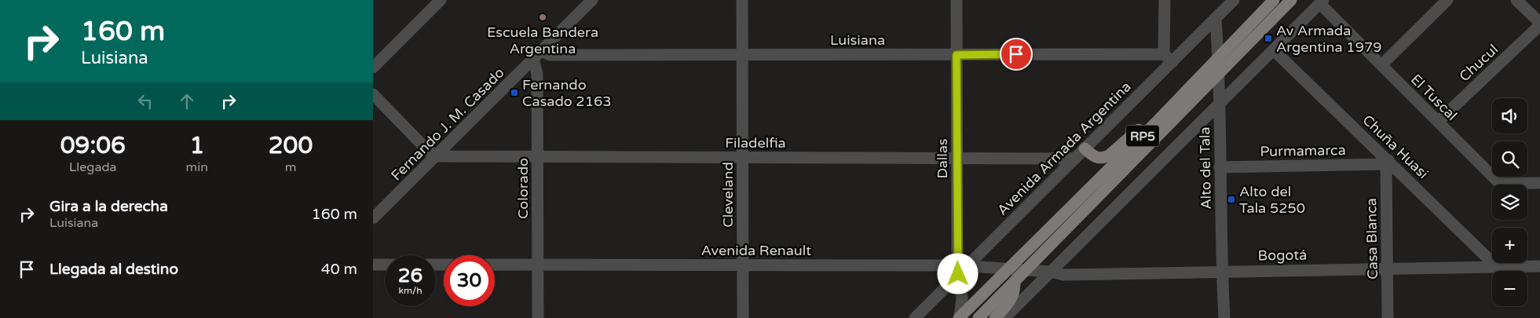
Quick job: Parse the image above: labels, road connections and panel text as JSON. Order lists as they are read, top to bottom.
{
  "streets": {
    "main road": ["RP5"],
    "street": [
      "Luisiana",
      "Chucul",
      "El Tuscal",
      "Fernando J. M. Casado",
      "Filadelfia",
      "Chuña Huasi",
      "Avenida Armada Argentina",
      "Purmamarca",
      "Dallas",
      "Alto del Tala",
      "Colorado",
      "Cleveland",
      "Casa Blanca",
      "Avenida Renault",
      "Bogotá"
    ]
  },
  "crossings": [
    ["Luisiana", "Fernando J. M. Casado"],
    ["Luisiana", "Avenida Armada Argentina"],
    ["Luisiana", "Dallas"],
    ["Luisiana", "Colorado"],
    ["Luisiana", "Cleveland"],
    ["Chucul", "El Tuscal"],
    ["Fernando J. M. Casado", "Filadelfia"],
    ["Fernando J. M. Casado", "Colorado"],
    ["RP5", "Dallas"],
    ["RP5", "Alto del Tala"],
    ["RP5", "Avenida Renault"],
    ["RP5", "Bogotá"],
    ["Filadelfia", "Avenida Armada Argentina"],
    ["Filadelfia", "Dallas"],
    ["Filadelfia", "Colorado"],
    ["Filadelfia", "Cleveland"],
    ["Chuña Huasi", "Purmamarca"],
    ["Chuña Huasi", "Casa Blanca"],
    ["Chuña Huasi", "Bogotá"],
    ["Avenida Armada Argentina", "Dallas"],
    ["Avenida Armada Argentina", "Alto del Tala"],
    ["Avenida Armada Argentina", "Avenida Renault"],
    ["Purmamarca", "Alto del Tala"],
    ["Purmamarca", "Casa Blanca"],
    ["Dallas", "Avenida Renault"],
    ["Alto del Tala", "Bogotá"],
    ["Colorado", "Avenida Renault"],
    ["Cleveland", "Avenida Renault"],
    ["Casa Blanca", "Bogotá"],
    ["Avenida Renault", "Bogotá"]
  ],
  "places": {
    "other": ["Escuela Bandera Argentina"],
    "transit": ["Av Armada Argentina 1979", "Fernando Casado 2163", "Alto del Tala 5250"]
  },
  "page": {
    "turn": ["160 m", "Luisiana"],
    "map_buttons": ["+", "−"],
    "eta": [
      "09:06",
      "Llegada",
      "1",
      "min",
      "200",
      "m"
    ],
    "list": [
      {
        "name": "Gira a la derecha",
        "note": "Luisiana",
        "value": "160 m"
      },
      {
        "name": "Llegada al destino",
        "value": "40 m"
      }
    ],
    "speed": "26 km/h",
    "limit": "30"
  }
}
